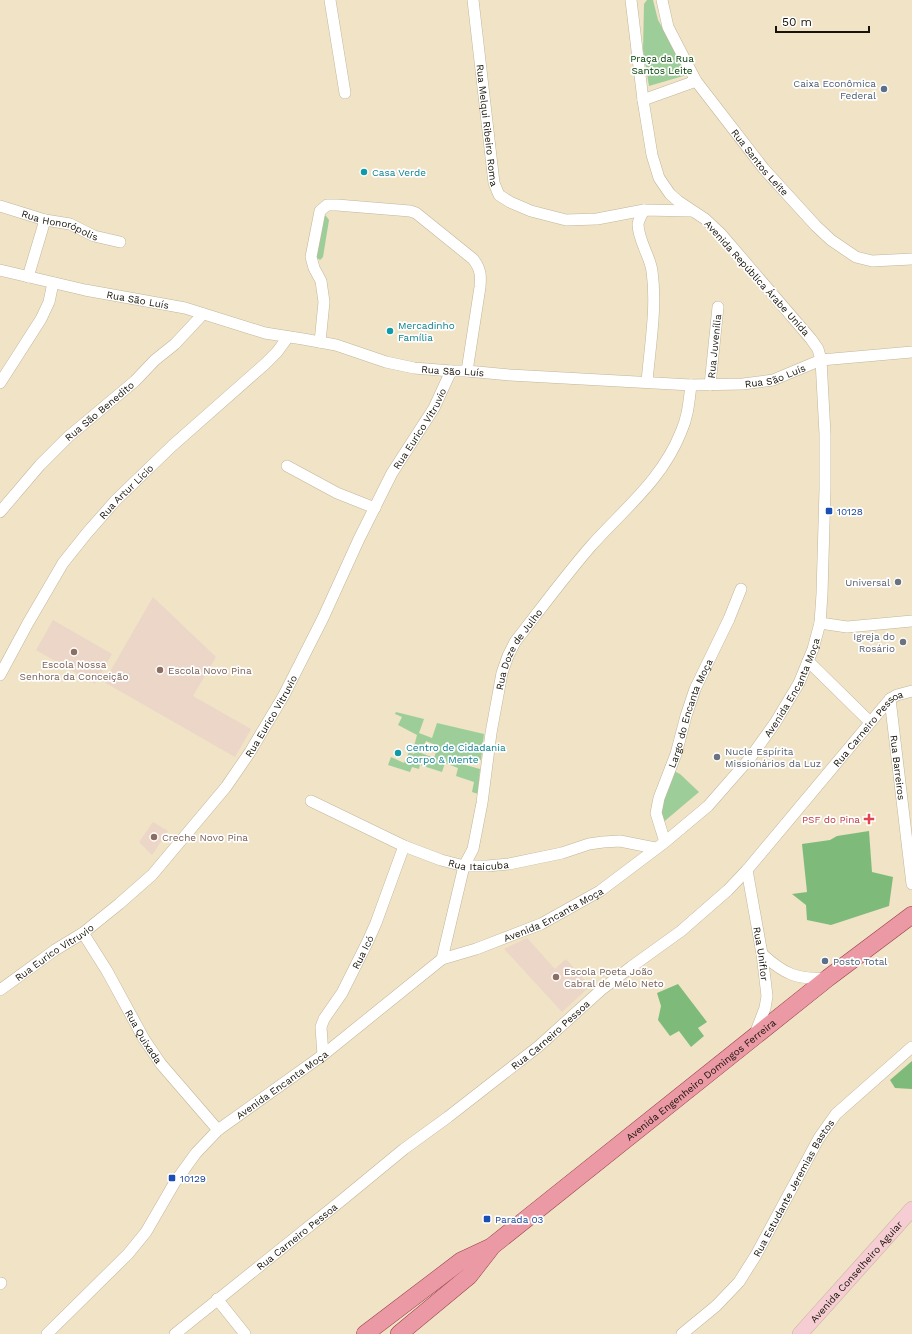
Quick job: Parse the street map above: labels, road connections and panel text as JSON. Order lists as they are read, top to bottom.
{
  "streets": {
    "main road": ["Avenida Engenheiro Domingos Ferreira", "Avenida Conselheiro Aguiar"],
    "street": [
      "Rua Melqui Ribeiro Roma",
      "Rua Santos Leite",
      "Rua Honorópolis",
      "Avenida República Árabe Unida",
      "Rua São Luís",
      "Rua Juvenília",
      "Rua São Benedito",
      "Rua Eurico Vitruvio",
      "Rua Artur Lício",
      "Rua Doze de Julho",
      "Avenida Encanta Moça",
      "Largo do Encanta Moça",
      "Rua Carneiro Pessoa",
      "Rua Barreiros",
      "Rua Itaicuba",
      "Rua Icó",
      "Rua Uniflor",
      "Rua Quixada",
      "Rua Estudante Jeremias Bastos"
    ]
  },
  "crossings": [
    ["Rua Melqui Ribeiro Roma", "Avenida República Árabe Unida"],
    ["Avenida República Árabe Unida", "Rua São Luís"],
    ["Avenida República Árabe Unida", "Avenida Encanta Moça"],
    ["Rua São Luís", "Rua Juvenília"],
    ["Rua São Luís", "Rua São Benedito"],
    ["Rua São Luís", "Rua Eurico Vitruvio"],
    ["Rua São Luís", "Rua Artur Lício"],
    ["Rua São Luís", "Rua Doze de Julho"],
    ["Rua São Luís", "Avenida Encanta Moça"],
    ["Rua Eurico Vitruvio", "Rua Quixada"],
    ["Rua Doze de Julho", "Avenida Encanta Moça"],
    ["Rua Doze de Julho", "Rua Itaicuba"],
    ["Avenida Encanta Moça", "Largo do Encanta Moça"],
    ["Avenida Encanta Moça", "Rua Itaicuba"],
    ["Avenida Encanta Moça", "Rua Icó"],
    ["Avenida Encanta Moça", "Rua Quixada"],
    ["Rua Carneiro Pessoa", "Rua Barreiros"],
    ["Rua Carneiro Pessoa", "Rua Uniflor"],
    ["Rua Itaicuba", "Rua Icó"],
    ["Rua Uniflor", "Avenida Engenheiro Domingos Ferreira"]
  ],
  "parks": ["Praça da Rua Santos Leite"],
  "places": {
    "other": [
      "Caixa Econômica Federal",
      "Casa Verde",
      "Mercadinho Família",
      "Universal",
      "Igreja do Rosário",
      "Escola Nossa Senhora da Conceição",
      "Escola Novo Pina",
      "Centro de Cidadania Corpo & Mente",
      "Nucle Espírita Missionários da Luz",
      "Creche Novo Pina",
      "Posto Total",
      "Escola Poeta João Cabral de Melo Neto"
    ],
    "transit": ["10128", "10129", "Parada 03"],
    "health": ["PSF do Pina"]
  },
  "scale_bar": "50 m"
}
